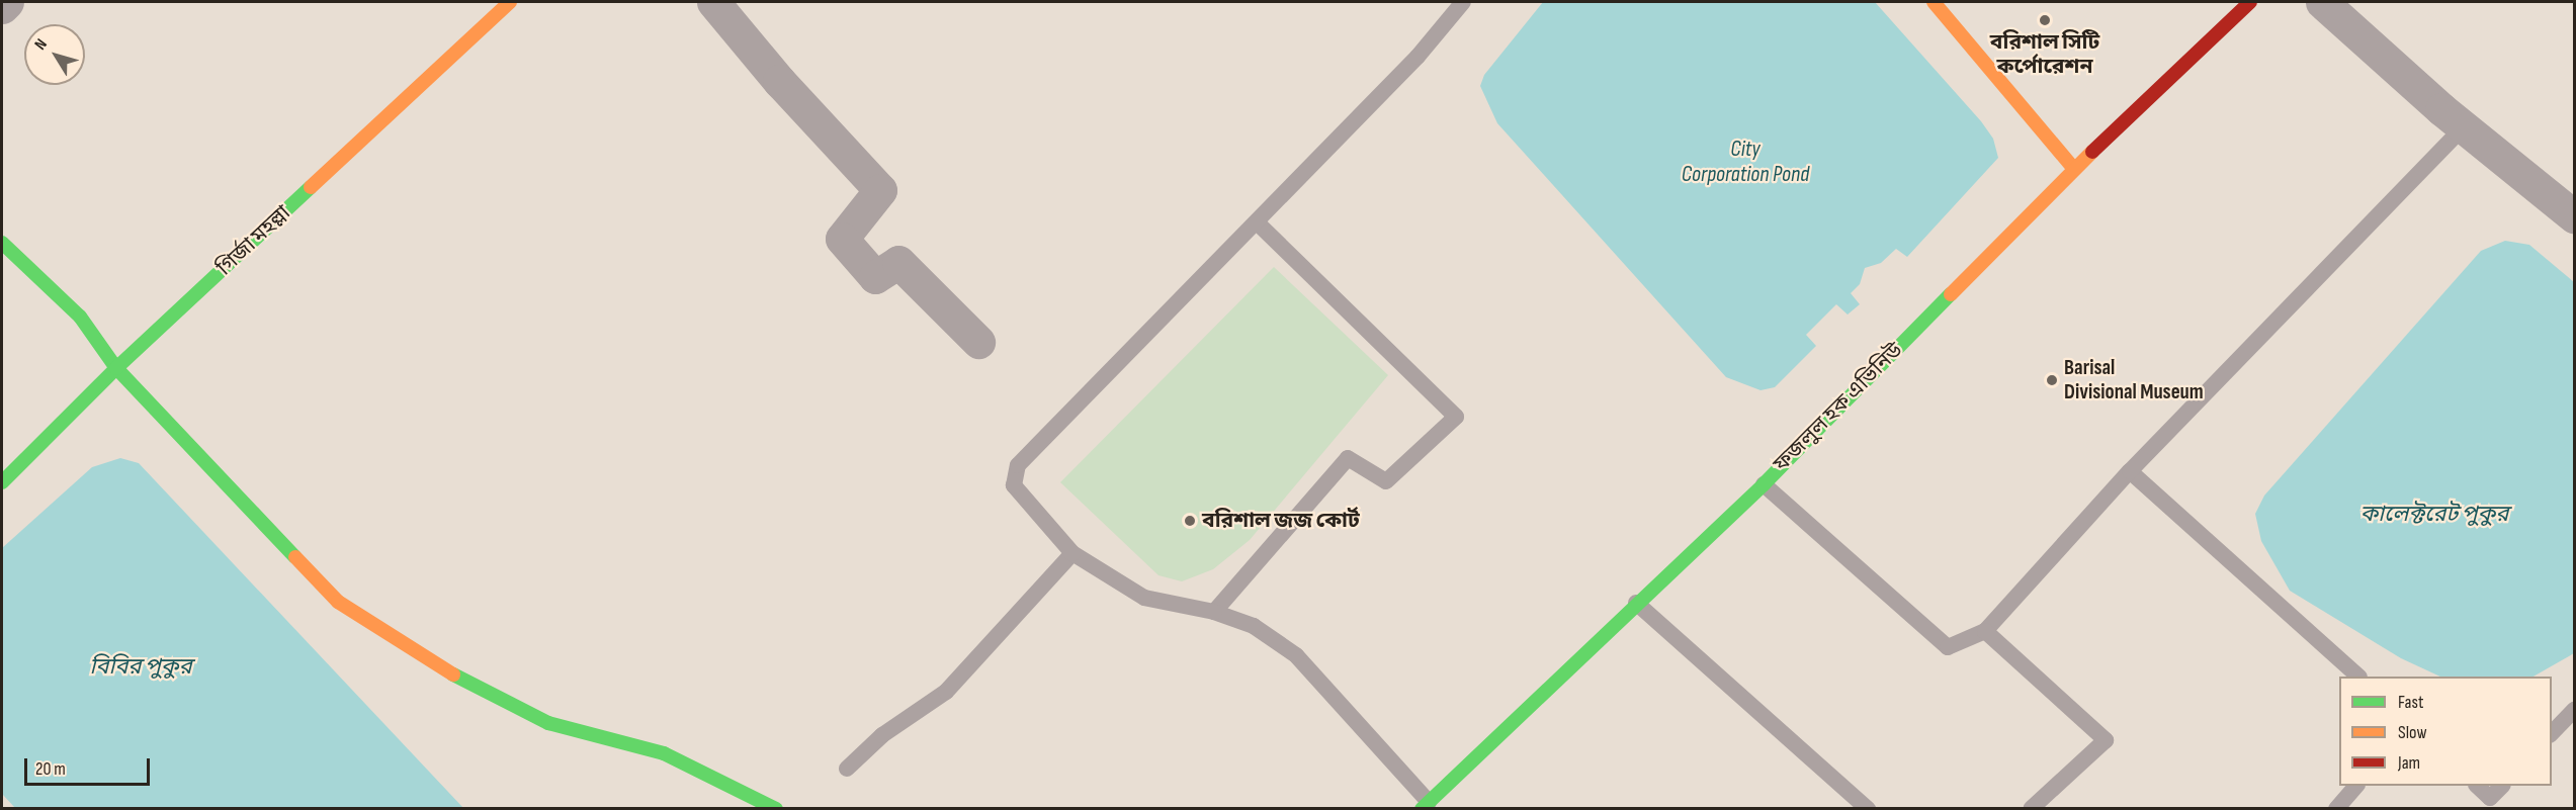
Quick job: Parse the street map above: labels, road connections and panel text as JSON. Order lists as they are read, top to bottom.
{
  "streets": {
    "main road": ["গির্জা মহল্লা", "ফজলুল হক এভিনিউ"]
  },
  "water": ["City Corporation Pond", "কালেক্টরেট পুকুর", "বিবির পুকুর"],
  "places": ["বরিশাল সিটি কর্পোরেশন", "Barisal Divisional Museum", "বরিশাল জজ কোর্ট"],
  "legend": ["Fast", "Slow", "Jam"],
  "scale_bar": "20 m",
  "north": "top left"
}
